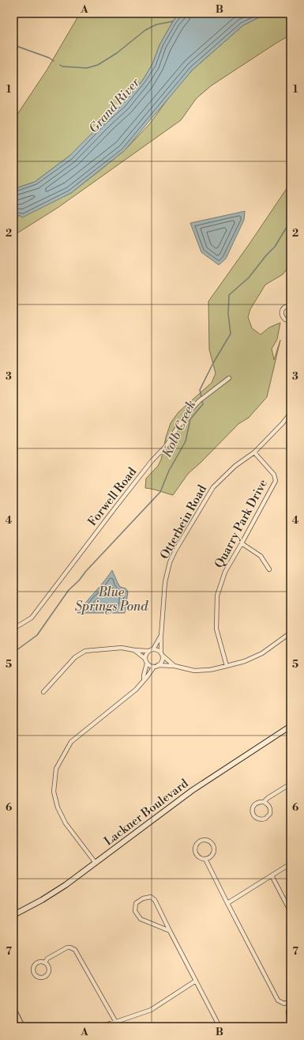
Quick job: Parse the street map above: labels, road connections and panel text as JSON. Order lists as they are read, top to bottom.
{
  "streets": {
    "main road": ["Lackner Boulevard"],
    "street": ["Forwell Road", "Otterbein Road", "Quarry Park Drive"]
  },
  "crossings": [
    ["Otterbein Road", "Quarry Park Drive"],
    ["Otterbein Road", "Lackner Boulevard"]
  ],
  "water": ["Grand River", "Kolb Creek", "Blue Springs Pond"],
  "grid": {
    "columns": ["A", "B"],
    "rows": [
      "1",
      "2",
      "3",
      "4",
      "5",
      "6",
      "7"
    ]
  }
}
